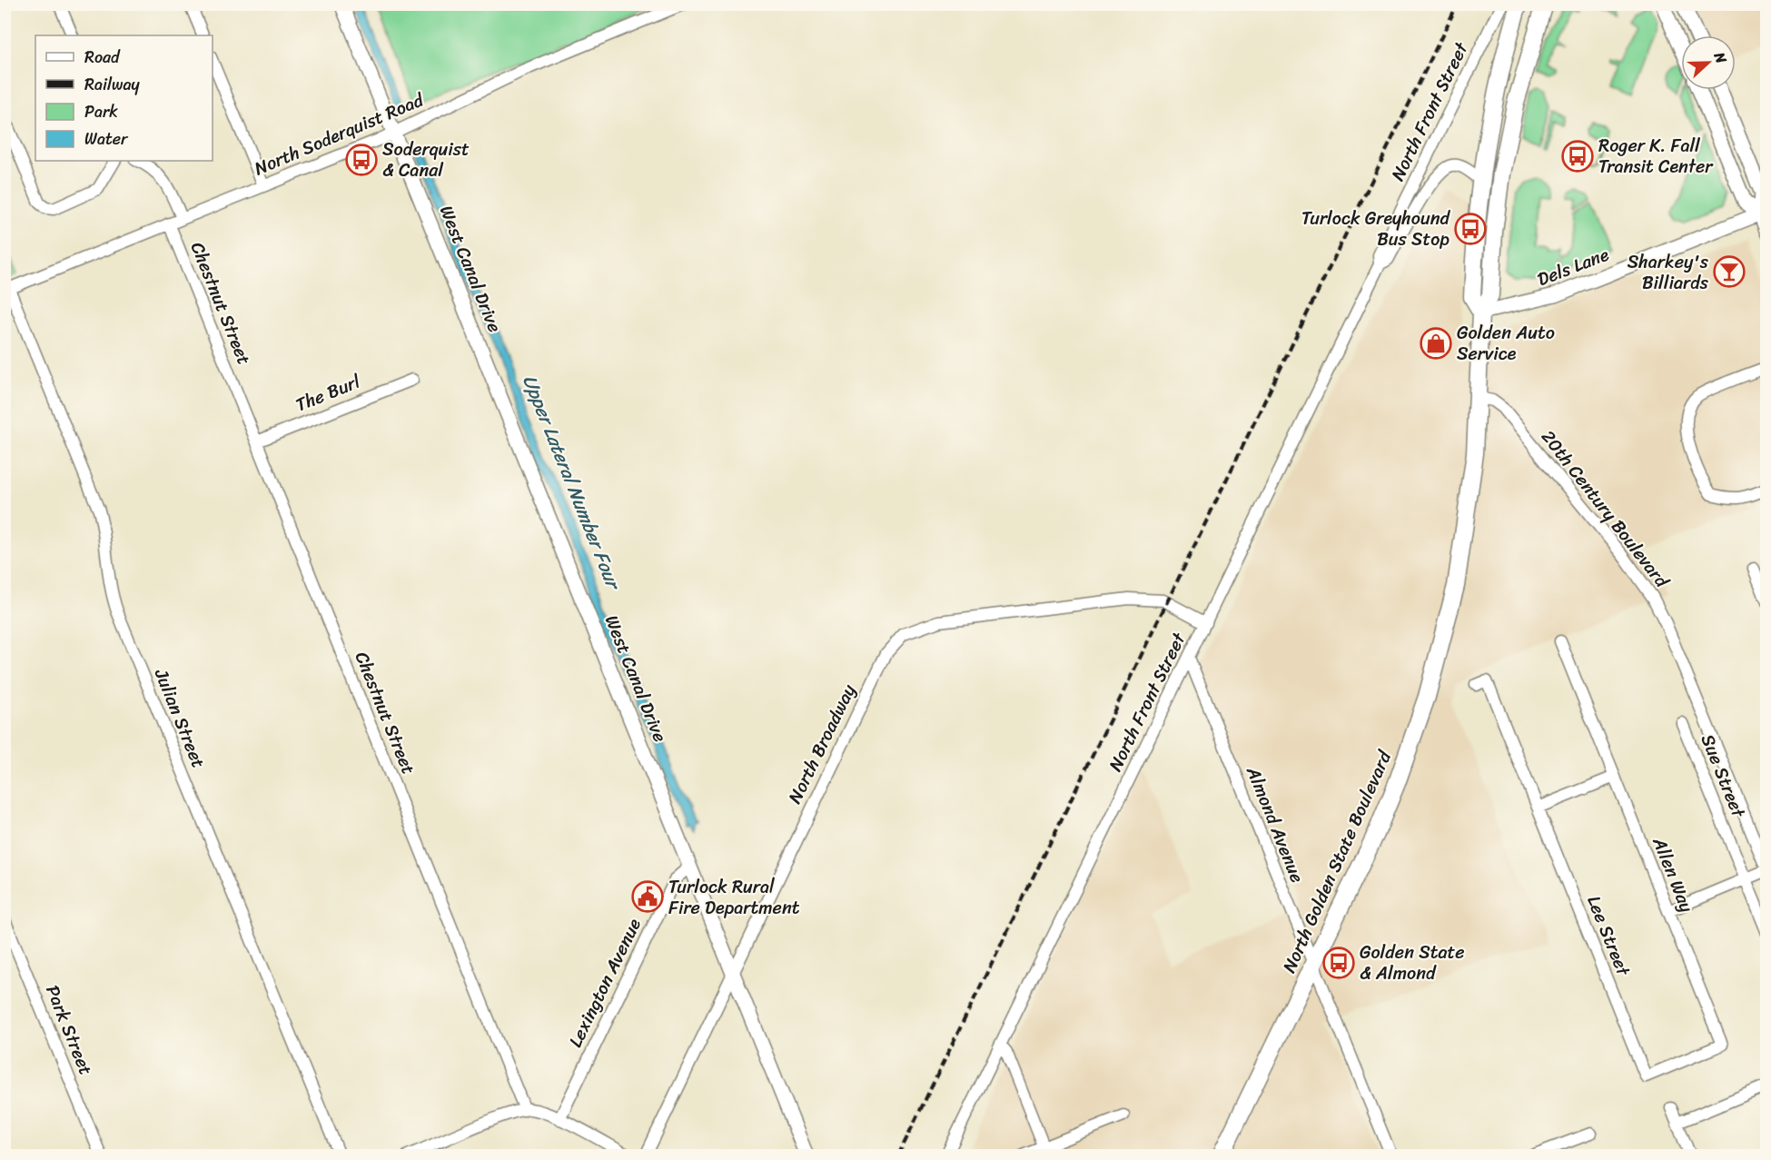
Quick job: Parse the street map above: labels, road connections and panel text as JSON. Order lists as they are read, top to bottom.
{
  "streets": {
    "main road": ["North Golden State Boulevard"],
    "street": [
      "North Front Street",
      "North Soderquist Road",
      "Dels Lane",
      "West Canal Drive",
      "Chestnut Street",
      "The Burl",
      "20th Century Boulevard",
      "Julian Street",
      "North Broadway",
      "Sue Street",
      "Almond Avenue",
      "Allen Way",
      "Lee Street",
      "Lexington Avenue",
      "Park Street"
    ]
  },
  "crossings": [
    ["North Front Street", "North Broadway"],
    ["North Front Street", "Almond Avenue"],
    ["North Front Street", "North Golden State Boulevard"],
    ["North Soderquist Road", "West Canal Drive"],
    ["North Soderquist Road", "Chestnut Street"],
    ["North Soderquist Road", "Julian Street"],
    ["Dels Lane", "North Golden State Boulevard"],
    ["West Canal Drive", "North Broadway"],
    ["West Canal Drive", "Lexington Avenue"],
    ["Chestnut Street", "The Burl"],
    ["20th Century Boulevard", "North Golden State Boulevard"],
    ["Almond Avenue", "North Golden State Boulevard"],
    ["Allen Way", "Lee Street"]
  ],
  "water": ["Upper Lateral Number Four"],
  "places": {
    "bus stop": [
      "Roger K. Fall Transit Center",
      "Soderquist & Canal",
      "Turlock Greyhound Bus Stop",
      "Golden State & Almond"
    ],
    "bar": ["Sharkey's Billiards"],
    "shop": ["Golden Auto Service"],
    "public building": ["Turlock Rural Fire Department"]
  },
  "legend": [
    "Road",
    "Railway",
    "Park",
    "Water"
  ],
  "north": "right"
}
